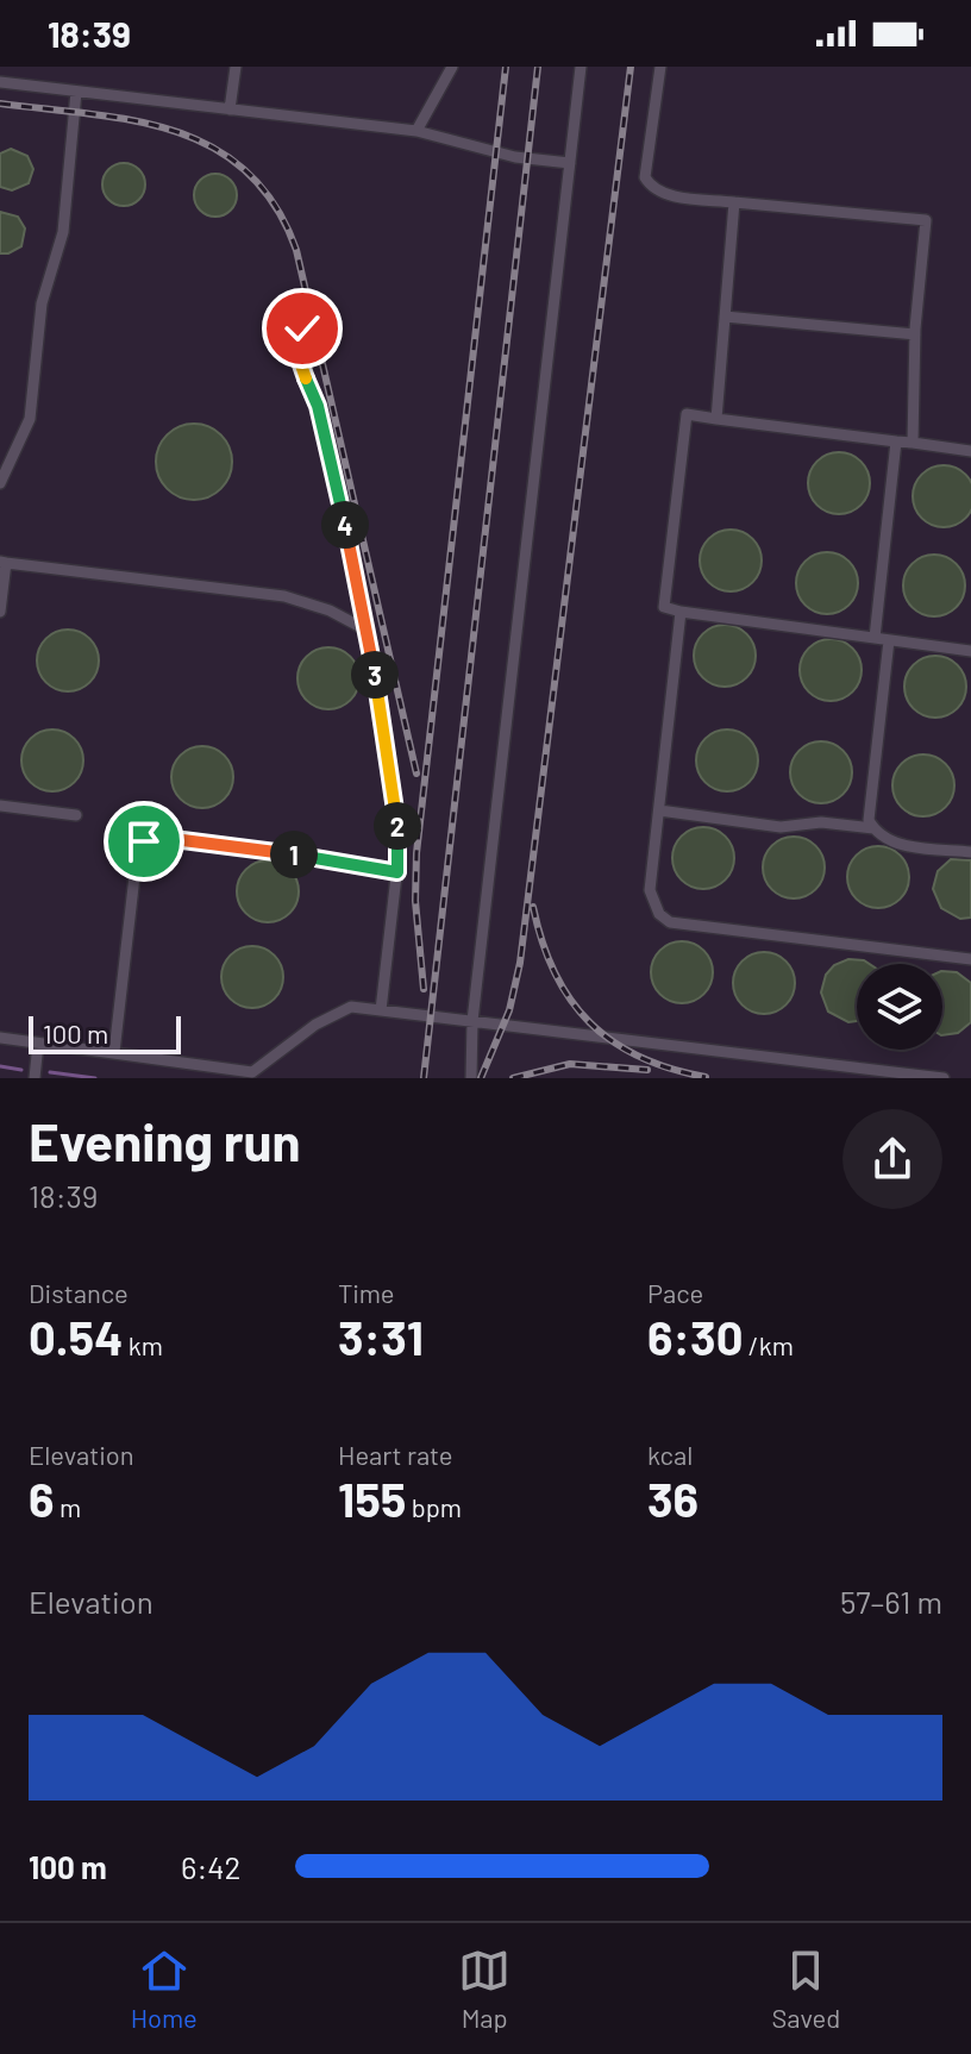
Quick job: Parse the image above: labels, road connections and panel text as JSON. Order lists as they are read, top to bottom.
{
  "scale_bar": "100 m",
  "page": {
    "status": "18:39",
    "pins": [
      "4",
      "3",
      "2",
      "1"
    ],
    "scale": "100 m",
    "heading": ["Evening run", "18:39"],
    "stats": [
      ["Distance", "0.54 km"],
      ["Time", "3:31"],
      ["Pace", "6:30 /km"],
      ["Elevation", "6 m"],
      ["Heart rate", "155 bpm"],
      ["kcal", "36"]
    ],
    "chart": ["Elevation", "57–61 m"],
    "list": [
      {
        "name": "100 m",
        "note": "6:42"
      }
    ],
    "tabs": ["Home", "Map", "Saved"]
  }
}
